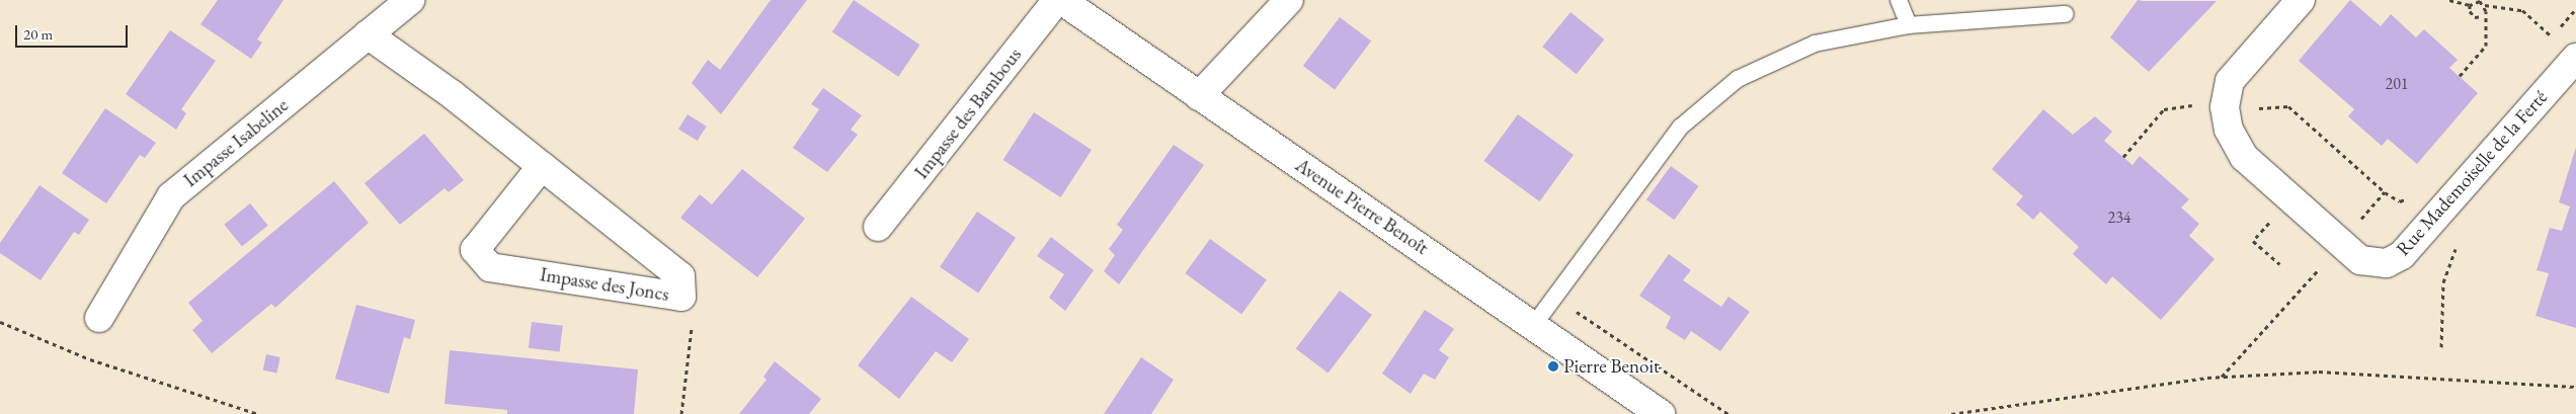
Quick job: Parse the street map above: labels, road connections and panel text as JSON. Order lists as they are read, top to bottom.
{
  "streets": {
    "street": [
      "Impasse des Bambous",
      "Impasse Isabeline",
      "Rue Mademoiselle de la Ferté",
      "Avenue Pierre Benoît",
      "Impasse des Joncs"
    ]
  },
  "crossings": [
    ["Impasse Isabeline", "Impasse des Joncs"]
  ],
  "places": ["Pierre Benoit"],
  "house_numbers": ["201", "234"],
  "scale_bar": "20 m"
}
